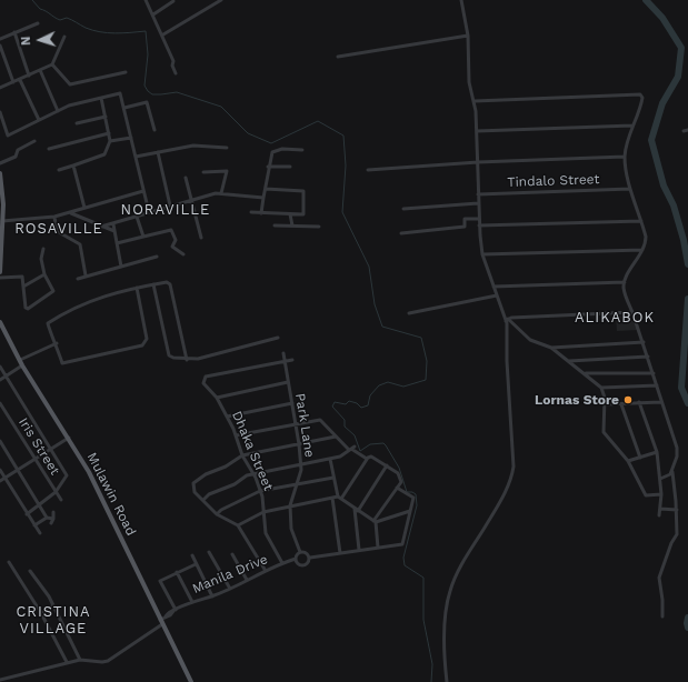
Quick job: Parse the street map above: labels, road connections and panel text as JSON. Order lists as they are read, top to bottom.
{
  "streets": {
    "main road": ["Mulawin Road"],
    "street": [
      "Tindalo Street",
      "Park Lane",
      "Iris Street",
      "Dhaka Street",
      "Manila Drive"
    ]
  },
  "crossings": [
    ["Park Lane", "Dhaka Street"],
    ["Park Lane", "Manila Drive"],
    ["Dhaka Street", "Manila Drive"],
    ["Mulawin Road", "Manila Drive"]
  ],
  "districts": [
    "NORAVILLE",
    "ROSAVILLE",
    "ALIKABOK",
    "CRISTINA VILLAGE"
  ],
  "places": ["Lornas Store"],
  "north": "left"
}
